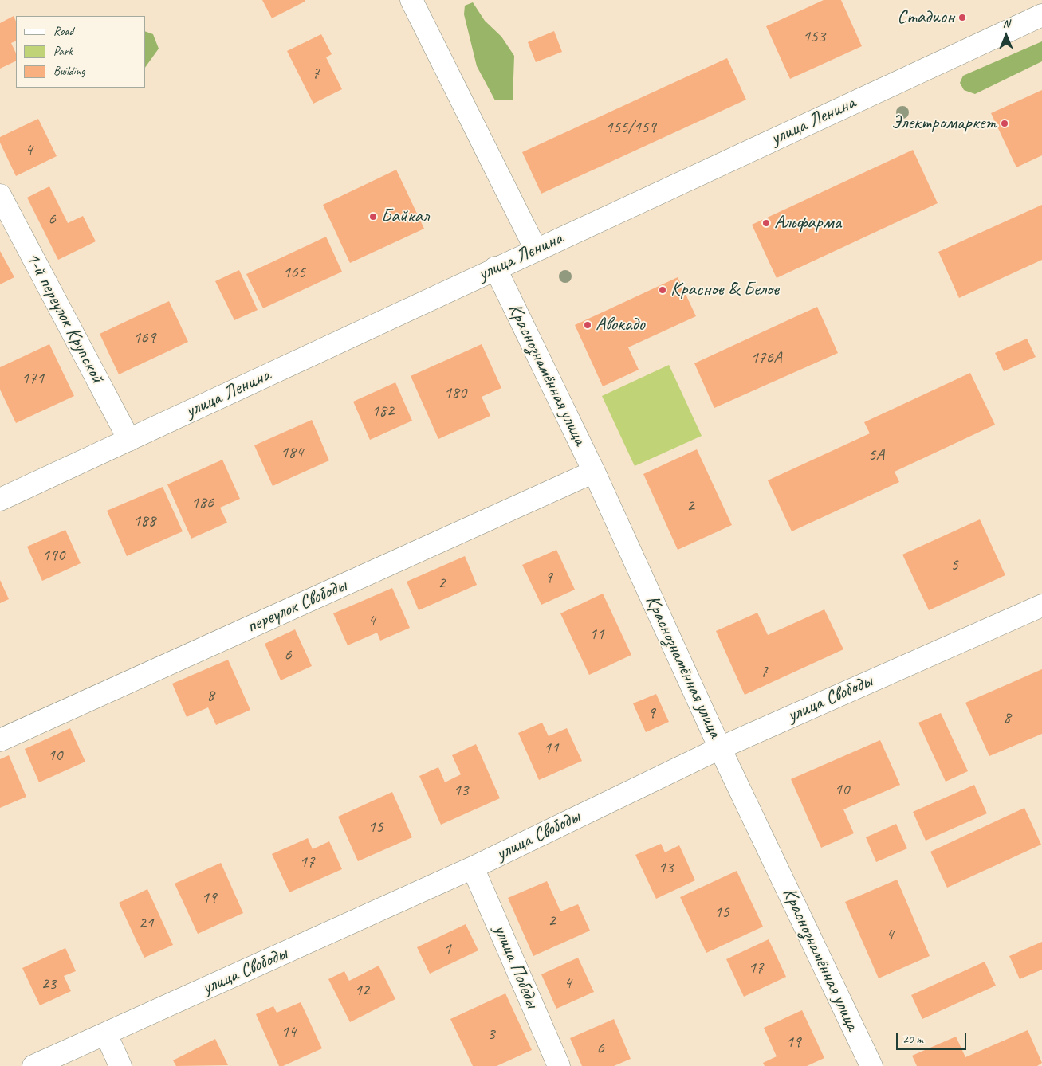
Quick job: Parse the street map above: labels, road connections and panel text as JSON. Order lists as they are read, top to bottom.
{
  "streets": {
    "street": [
      "улица Ленина",
      "1-й переулок Крупской",
      "Краснознамённая улица",
      "переулок Свободы",
      "улица Свободы",
      "улица Победы"
    ]
  },
  "crossings": [
    ["улица Ленина", "1-й переулок Крупской"],
    ["улица Ленина", "Краснознамённая улица"],
    ["Краснознамённая улица", "переулок Свободы"],
    ["Краснознамённая улица", "улица Свободы"],
    ["улица Свободы", "улица Победы"]
  ],
  "places": [
    "Стадион",
    "Электромаркет",
    "Байкал",
    "Альфарма",
    "Красное & Белое",
    "Авокадо"
  ],
  "house_numbers": [
    "153",
    "7",
    "155/159",
    "4",
    "6",
    "165",
    "169",
    "176А",
    "171",
    "180",
    "182",
    "184",
    "5А",
    "186",
    "2",
    "188",
    "190",
    "5",
    "9",
    "2",
    "4",
    "11",
    "6",
    "7",
    "8",
    "9",
    "8",
    "11",
    "10",
    "10",
    "13",
    "15",
    "17",
    "13",
    "19",
    "15",
    "2",
    "21",
    "4",
    "1",
    "17",
    "4",
    "23",
    "12",
    "14",
    "3",
    "19",
    "6"
  ],
  "legend": ["Road", "Park", "Building"],
  "scale_bar": "20 m",
  "north": "top"
}
